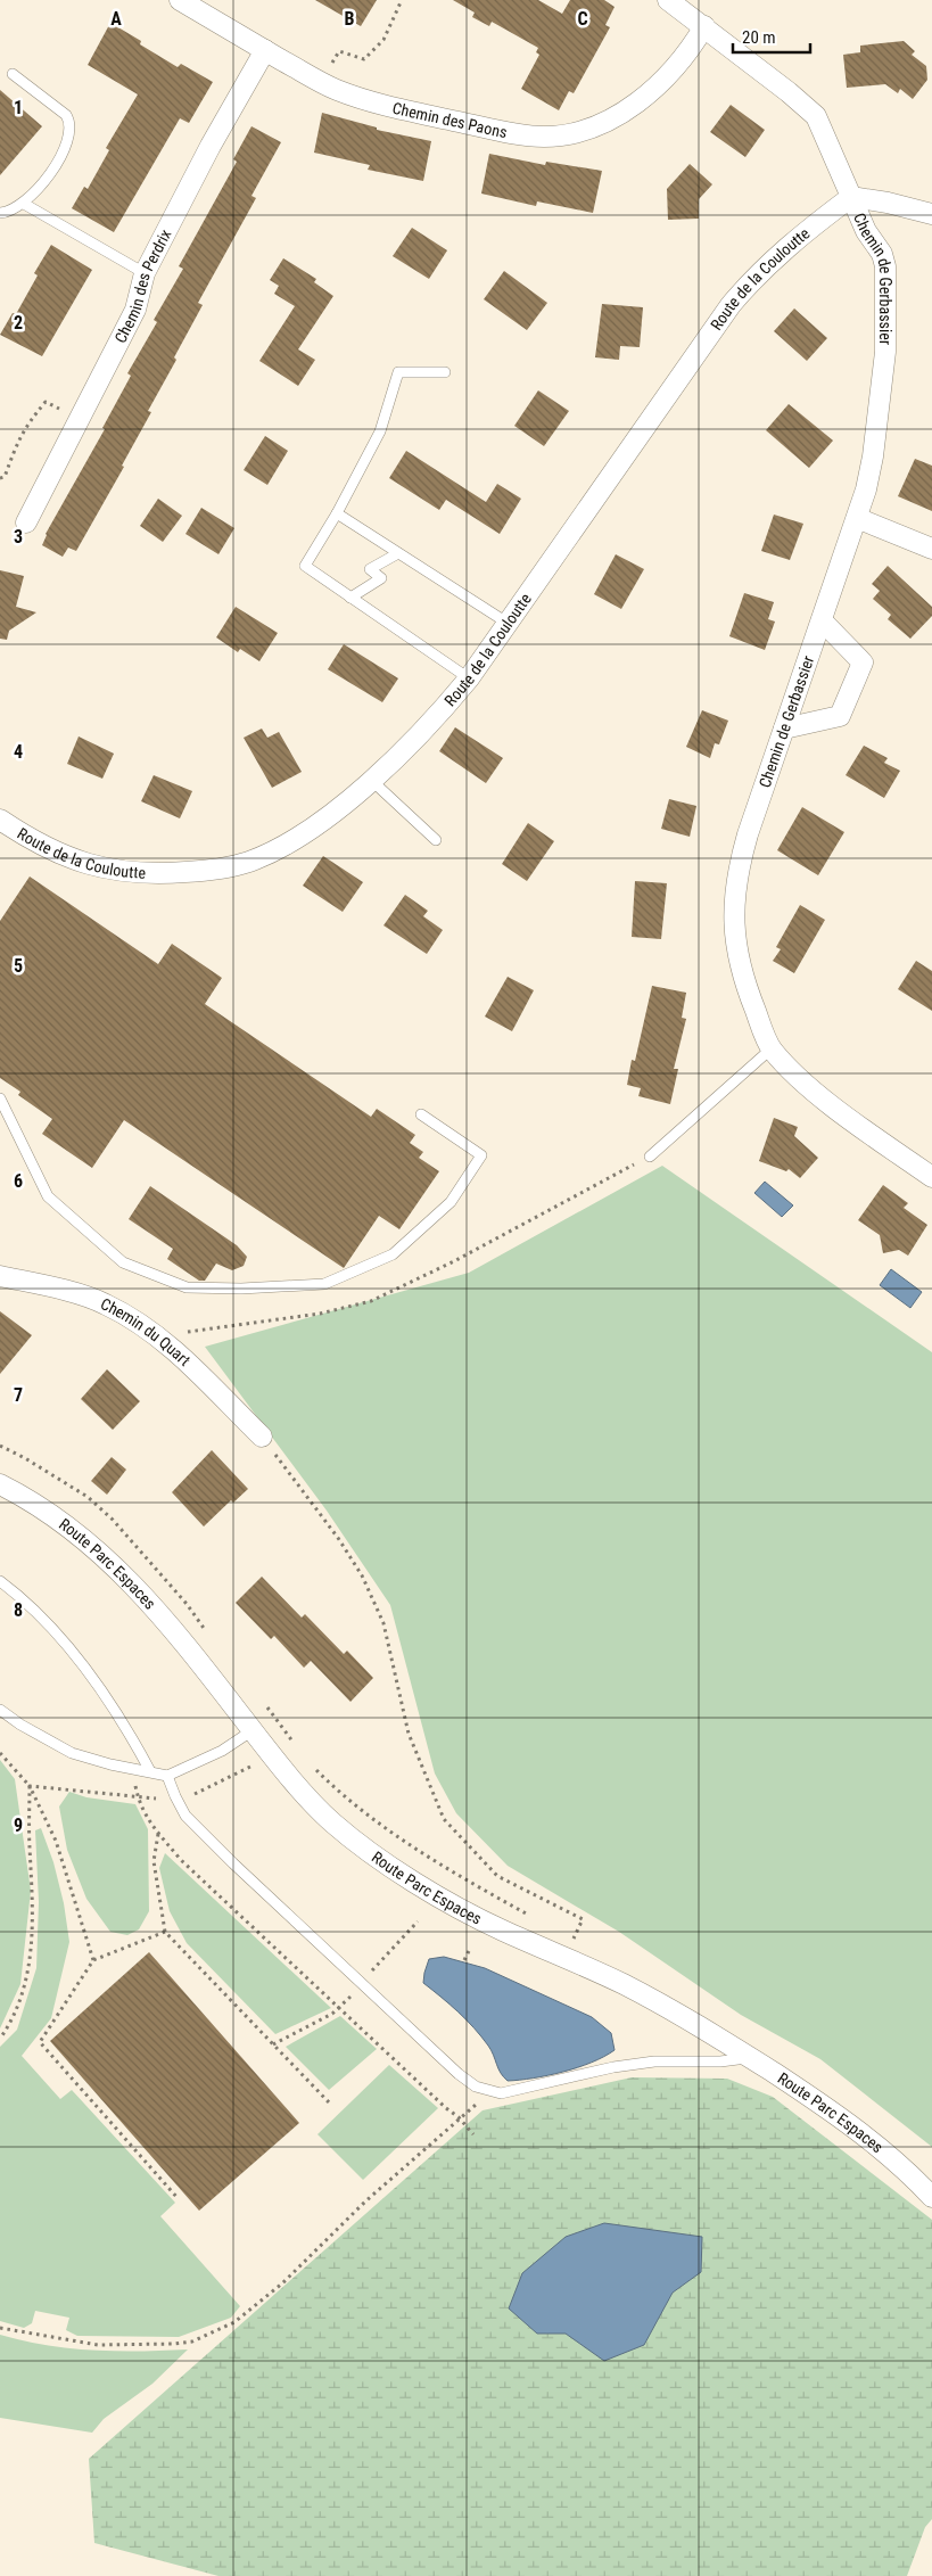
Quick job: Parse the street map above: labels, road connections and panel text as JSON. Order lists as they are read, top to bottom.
{
  "streets": {
    "street": [
      "Chemin des Paons",
      "Chemin de Gerbassier",
      "Route de la Couloutte",
      "Chemin des Perdrix",
      "Chemin du Quart",
      "Route Parc Espaces"
    ]
  },
  "crossings": [
    ["Chemin des Paons", "Chemin de Gerbassier"],
    ["Chemin des Paons", "Chemin des Perdrix"],
    ["Chemin de Gerbassier", "Route de la Couloutte"]
  ],
  "scale_bar": "20 m",
  "grid": {
    "columns": ["A", "B", "C"],
    "rows": [
      "1",
      "2",
      "3",
      "4",
      "5",
      "6",
      "7",
      "8",
      "9"
    ]
  }
}
